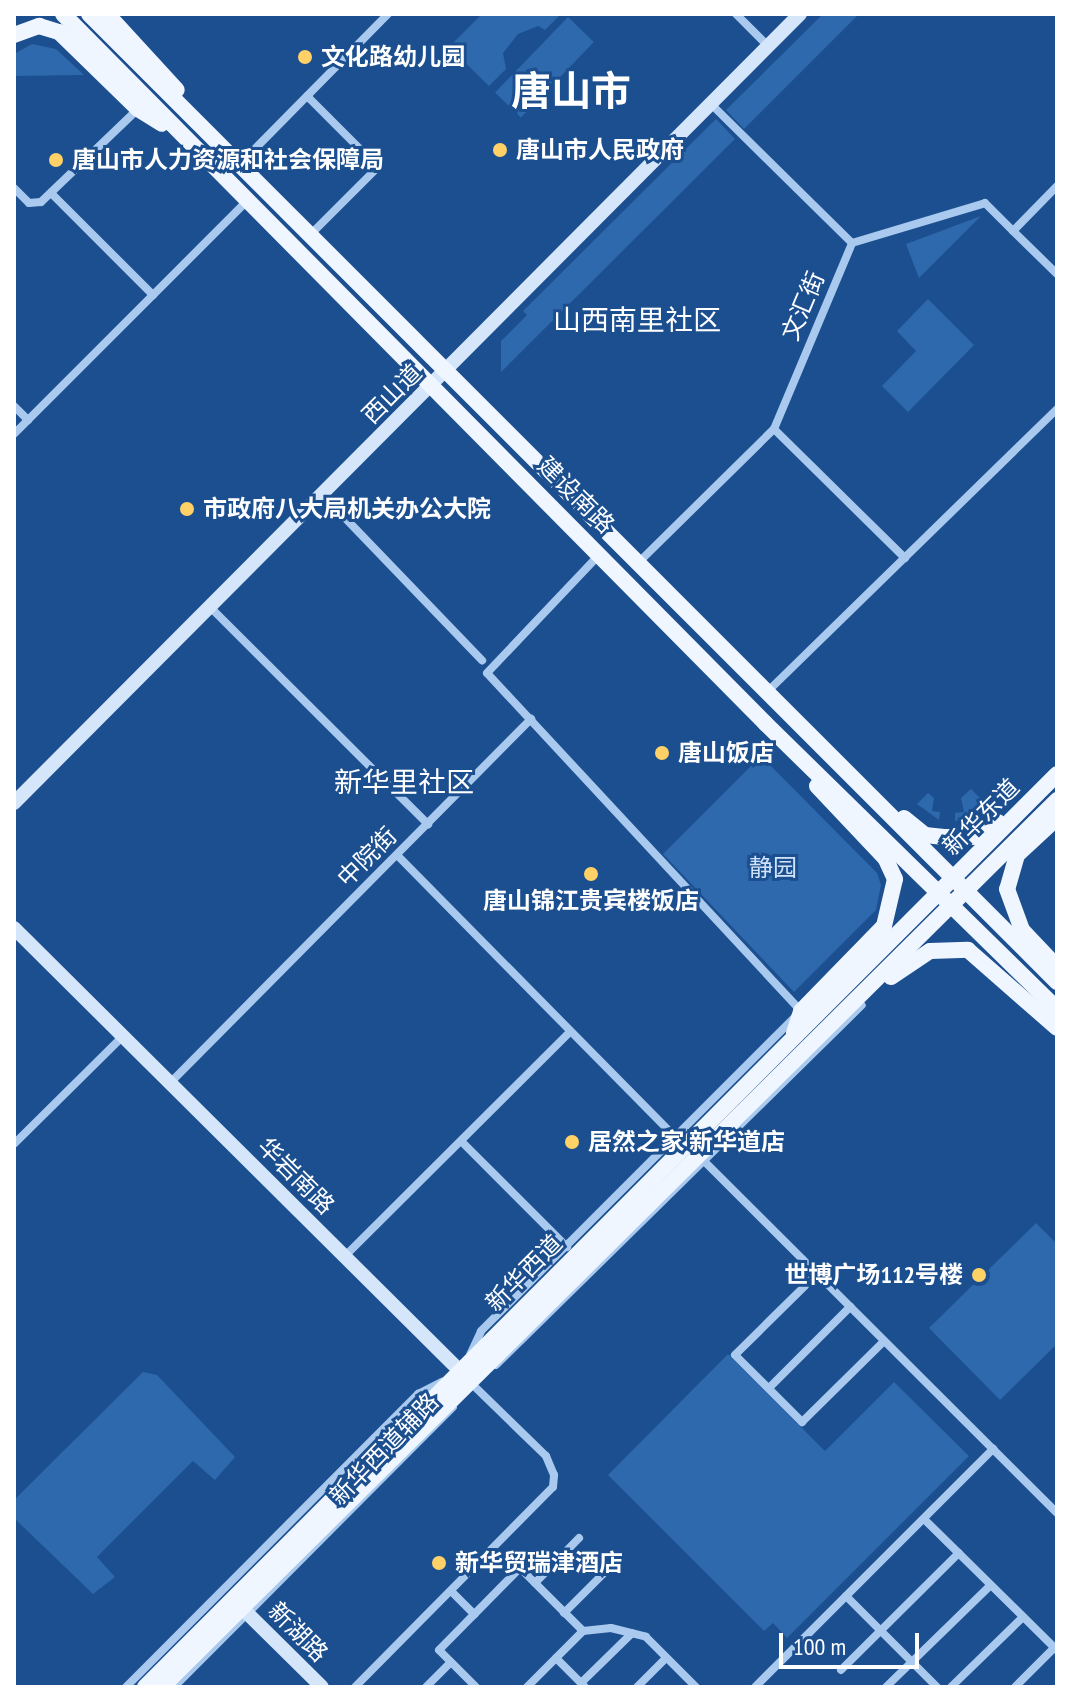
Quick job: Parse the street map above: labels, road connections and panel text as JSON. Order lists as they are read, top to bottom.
{
  "streets": {
    "main road": ["建设南路", "新华东道", "新华西道"],
    "street": [
      "文汇街",
      "西山道",
      "中院街",
      "华岩南路",
      "新华西道辅路",
      "新湖路"
    ]
  },
  "crossings": [
    ["文汇街", "建设南路"],
    ["西山道", "建设南路"],
    ["建设南路", "新华东道"],
    ["建设南路", "新华西道"],
    ["新华东道", "新华西道"],
    ["中院街", "华岩南路"],
    ["华岩南路", "新华西道"],
    ["华岩南路", "新华西道辅路"],
    ["新华西道", "新华西道辅路"],
    ["新华西道", "新湖路"]
  ],
  "districts": ["唐山市", "山西南里社区", "新华里社区"],
  "parks": ["静园"],
  "places": [
    "文化路幼儿园",
    "唐山市人民政府",
    "唐山市人力资源和社会保障局",
    "市政府八大局机关办公大院",
    "唐山饭店",
    "唐山锦江贵宾楼饭店",
    "居然之家 新华道店",
    "世博广场112号楼",
    "新华贸瑞津酒店"
  ],
  "scale_bar": "100 m"
}
